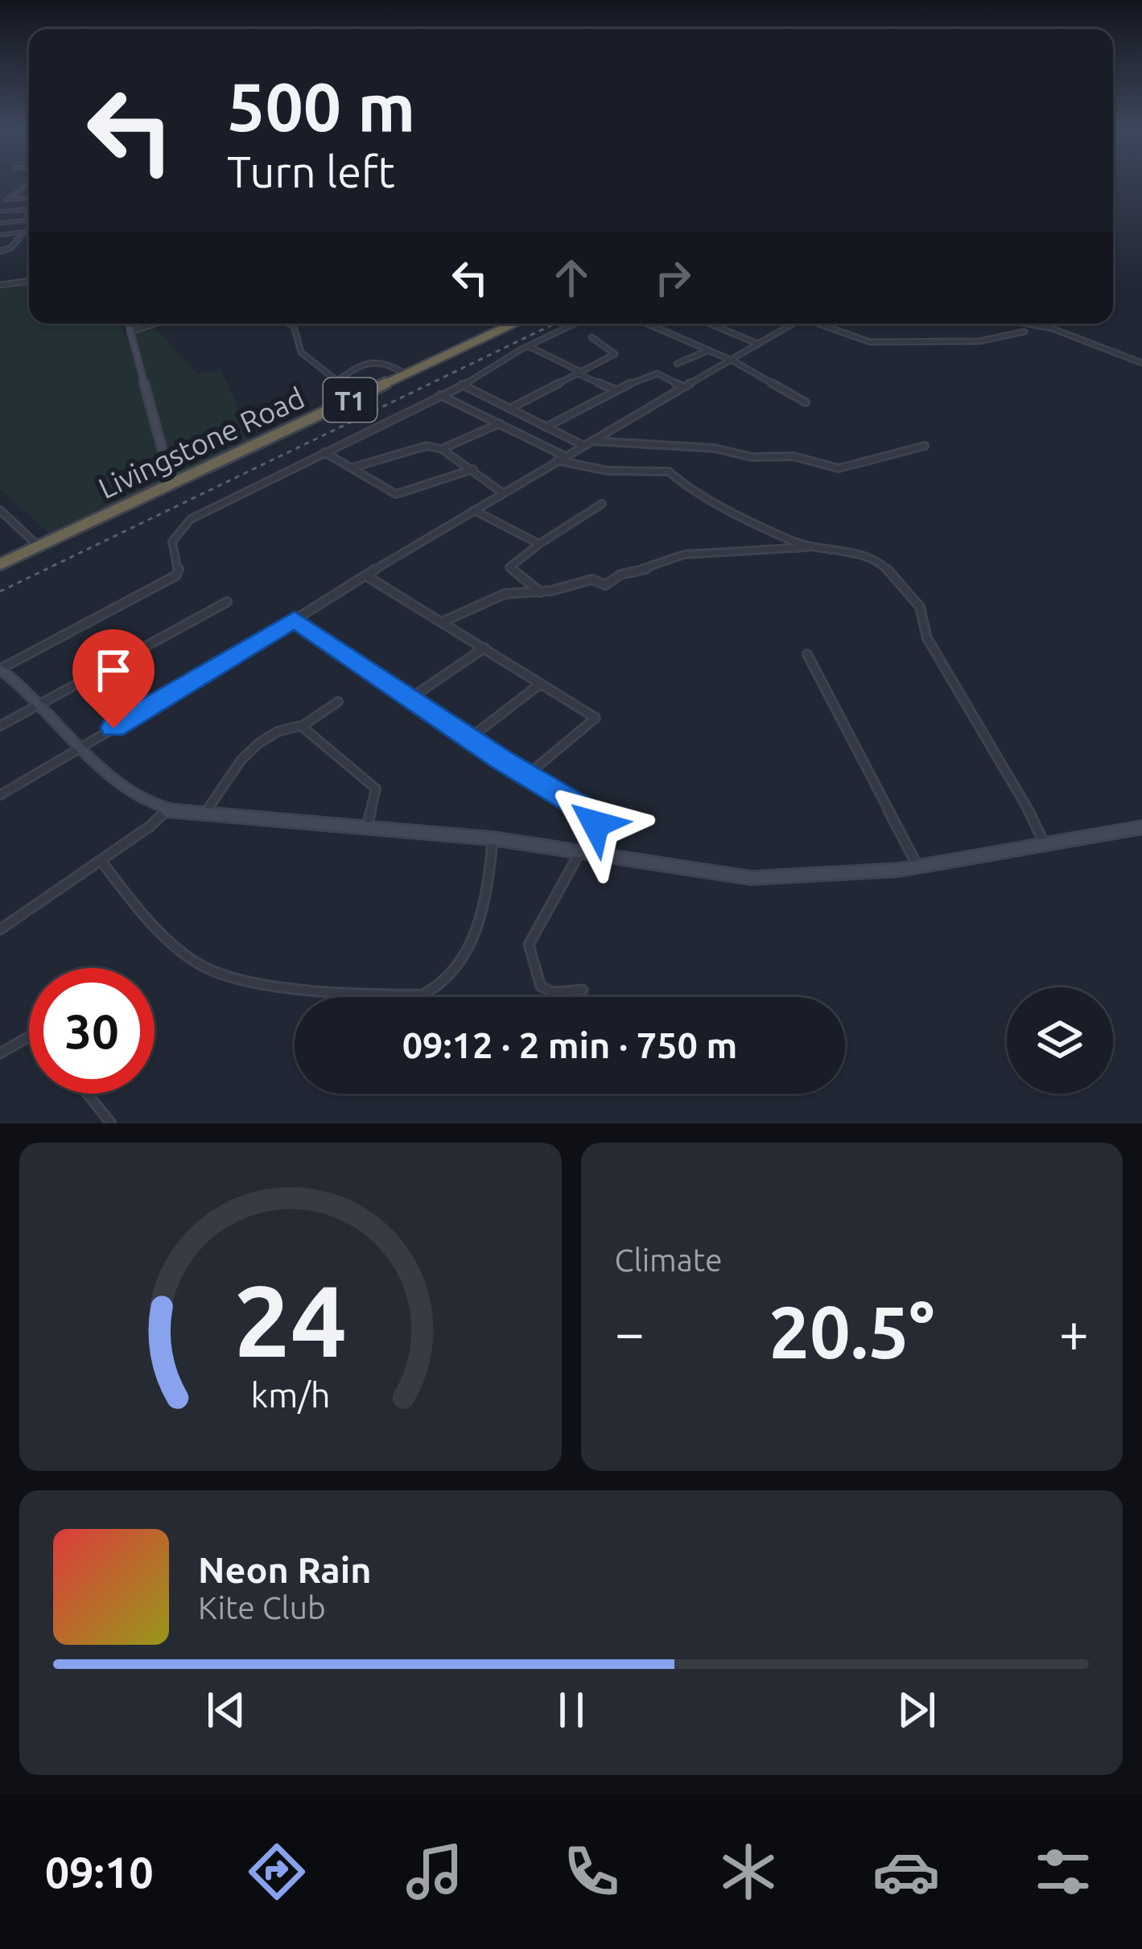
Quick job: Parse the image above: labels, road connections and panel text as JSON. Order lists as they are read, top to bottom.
{
  "streets": {
    "highway": ["T1", "Livingstone Road"]
  },
  "page": {
    "turn": ["500 m", "Turn left"],
    "limit": "30",
    "trip": "09:12 · 2 min · 750 m",
    "tile": "Climate",
    "heat": ["−", "20.5°", "+"],
    "song": ["Neon Rain", "Kite Club"],
    "tabs": "09:10",
    "gauge": ["24", "km/h"]
  }
}
